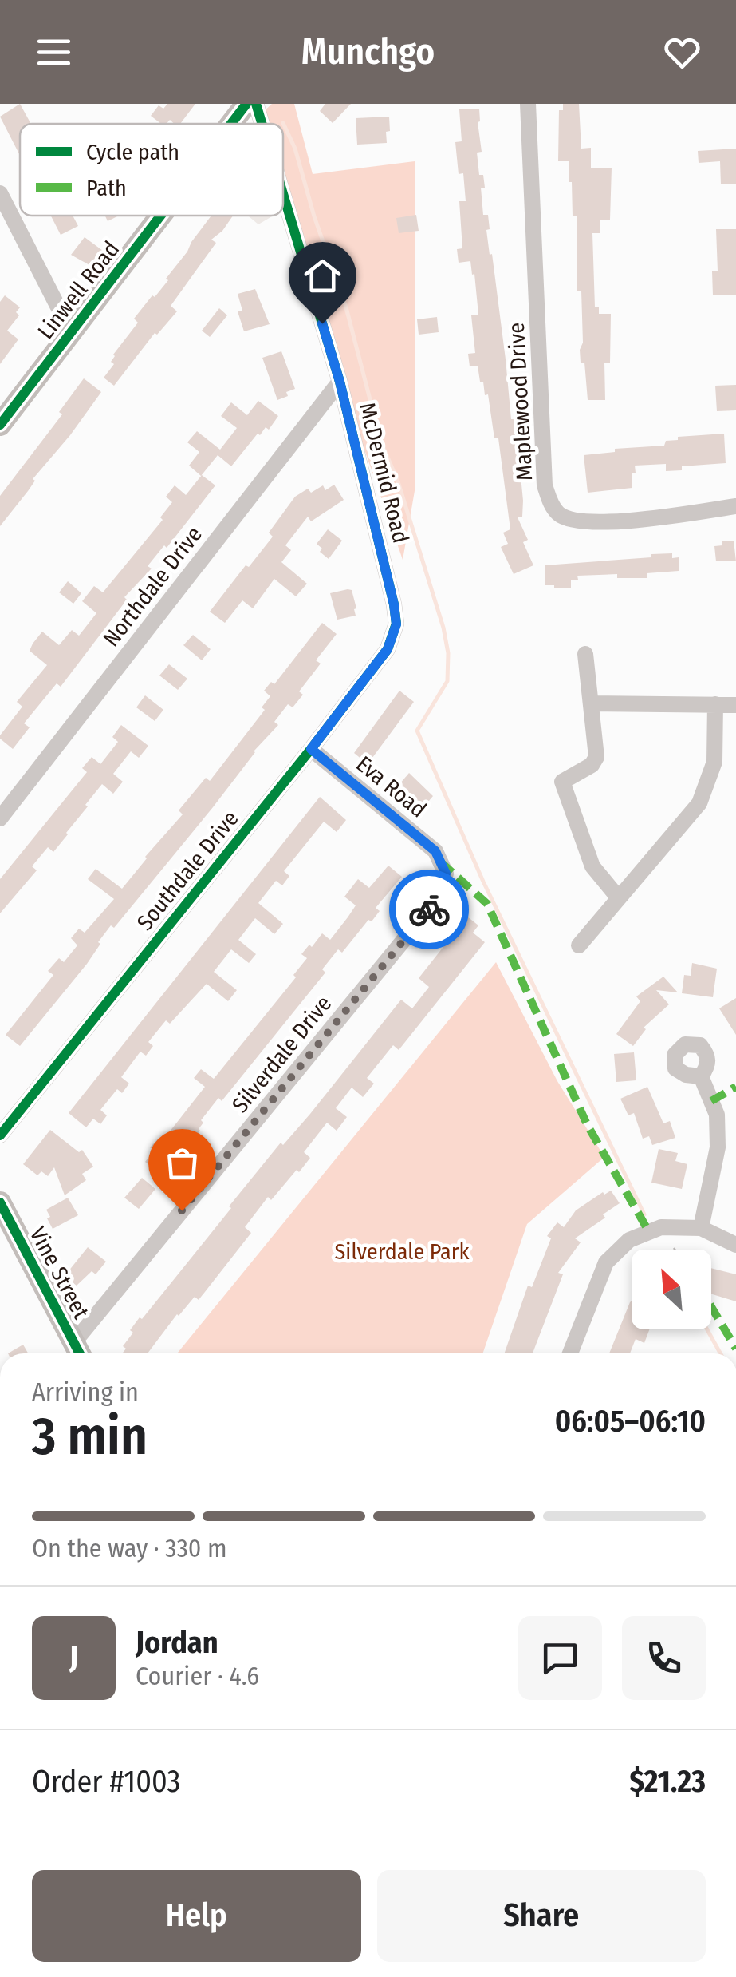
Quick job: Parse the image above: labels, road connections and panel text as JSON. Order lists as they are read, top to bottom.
{
  "streets": {
    "main road": ["Linwell Road", "Vine Street"],
    "street": [
      "Maplewood Drive",
      "McDermid Road",
      "Northdale Drive",
      "Eva Road",
      "Southdale Drive",
      "Silverdale Drive"
    ]
  },
  "crossings": [
    ["McDermid Road", "Northdale Drive"],
    ["McDermid Road", "Southdale Drive"],
    ["Eva Road", "Southdale Drive"],
    ["Eva Road", "Silverdale Drive"],
    ["Silverdale Drive", "Vine Street"]
  ],
  "parks": ["Silverdale Park"],
  "legend": ["Cycle path", "Path"],
  "north": "top left",
  "page": {
    "header": "Munchgo",
    "heading": ["3 min", "Arriving in", "06:05–06:10"],
    "panel": [
      "Jordan",
      "Courier · 4.6",
      "Order #1003",
      "$21.23"
    ],
    "bar": "On the way · 330 m",
    "round": "J",
    "buttons": ["Help", "Share"]
  }
}
